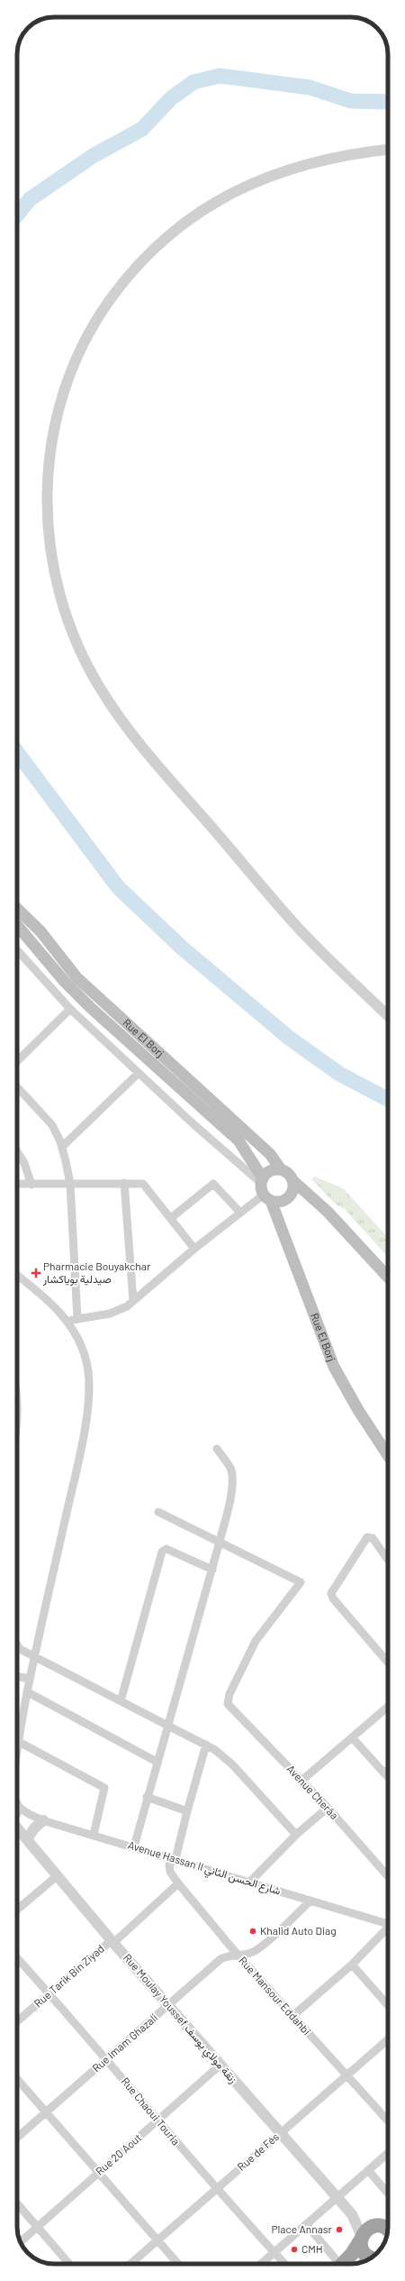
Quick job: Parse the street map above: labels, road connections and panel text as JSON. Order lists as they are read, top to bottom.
{
  "streets": {
    "main road": ["Rue El Borj"],
    "street": [
      "Avenue Cherâa",
      "Avenue Hassan II شارع الحسن الثاني",
      "Rue Tarik Bin Ziyad",
      "Rue Mansour Eddahbi",
      "Rue Moulay Youssef زنقة مولاي يوسف",
      "Rue Imam Ghazali",
      "Rue Chaoui Touria",
      "Rue de Fés",
      "Rue 20 Aout"
    ]
  },
  "crossings": [
    ["Avenue Hassan II شارع الحسن الثاني", "Rue Mansour Eddahbi"],
    ["Avenue Hassan II شارع الحسن الثاني", "Rue Imam Ghazali"],
    ["Rue Tarik Bin Ziyad", "Rue Mansour Eddahbi"],
    ["Rue Tarik Bin Ziyad", "Rue Moulay Youssef زنقة مولاي يوسف"],
    ["Rue Tarik Bin Ziyad", "Rue Chaoui Touria"],
    ["Rue Mansour Eddahbi", "Rue Imam Ghazali"],
    ["Rue Mansour Eddahbi", "Rue de Fés"],
    ["Rue Moulay Youssef زنقة مولاي يوسف", "Rue Imam Ghazali"],
    ["Rue Moulay Youssef زنقة مولاي يوسف", "Rue de Fés"],
    ["Rue Moulay Youssef زنقة مولاي يوسف", "Rue 20 Aout"],
    ["Rue Imam Ghazali", "Rue Chaoui Touria"],
    ["Rue Chaoui Touria", "Rue de Fés"],
    ["Rue Chaoui Touria", "Rue 20 Aout"]
  ],
  "places": {
    "health": ["Pharmacie Bouyakchar صيدلية بوياكشار"],
    "other": ["Khalid Auto Diag", "Place Annasr", "CMH"]
  }
}
